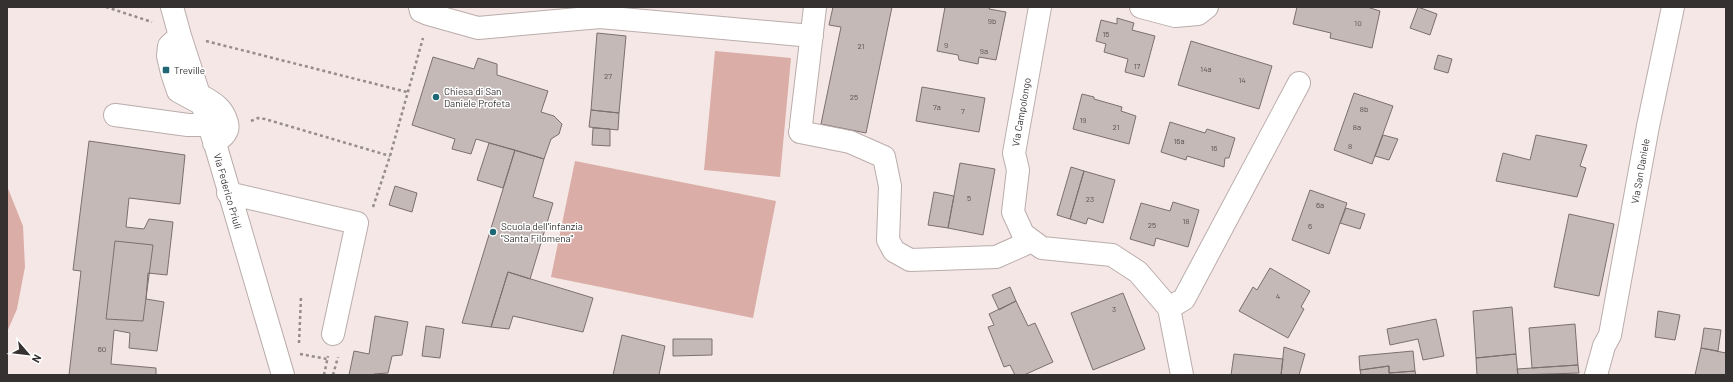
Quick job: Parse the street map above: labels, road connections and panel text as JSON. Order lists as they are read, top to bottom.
{
  "streets": {
    "street": ["Via Campolongo", "Via San Daniele", "Via Federico Priuli"]
  },
  "places": {
    "transit": ["Treville"],
    "other": ["Chiesa di San Daniele Profeta", "Scuola dell'infanzia \"Santa Filomena\""]
  },
  "house_numbers": [
    "9b",
    "10",
    "15",
    "9",
    "21",
    "9a",
    "17",
    "14a",
    "27",
    "14",
    "25",
    "7a",
    "8b",
    "7",
    "19",
    "21",
    "8a",
    "16a",
    "8",
    "16",
    "5",
    "23",
    "6a",
    "18",
    "25",
    "6",
    "4",
    "3",
    "60"
  ],
  "north": "bottom right"
}
